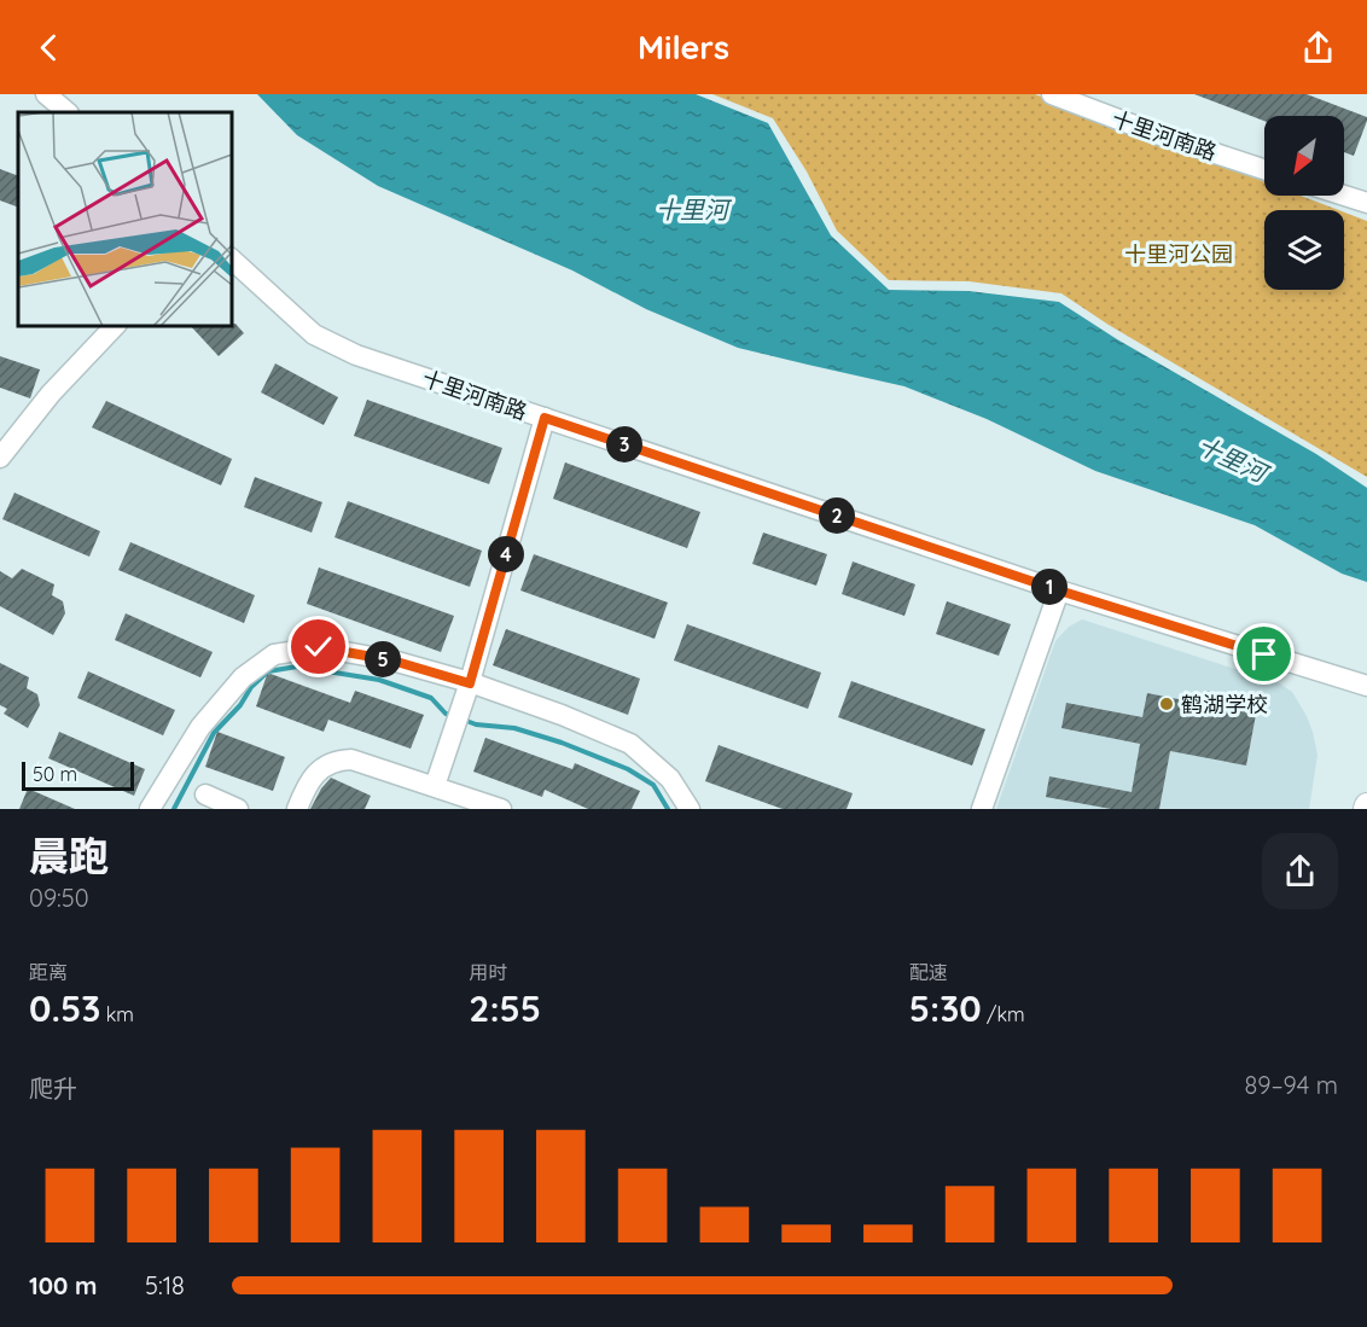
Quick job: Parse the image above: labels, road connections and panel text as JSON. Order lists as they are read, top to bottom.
{
  "streets": {
    "street": ["十里河南路"]
  },
  "water": ["十里河"],
  "parks": ["十里河公园"],
  "places": ["鹤湖学校"],
  "scale_bar": "50 m",
  "north": "bottom left",
  "page": {
    "header": "Milers",
    "pins": [
      "3",
      "2",
      "4",
      "1",
      "5"
    ],
    "scale": "50 m",
    "heading": ["晨跑", "09:50"],
    "stats": [
      ["距离", "0.53 km"],
      ["用时", "2:55"],
      ["配速", "5:30 /km"]
    ],
    "chart": ["爬升", "89–94 m"],
    "list": [
      {
        "name": "100 m",
        "note": "5:18"
      }
    ]
  }
}
